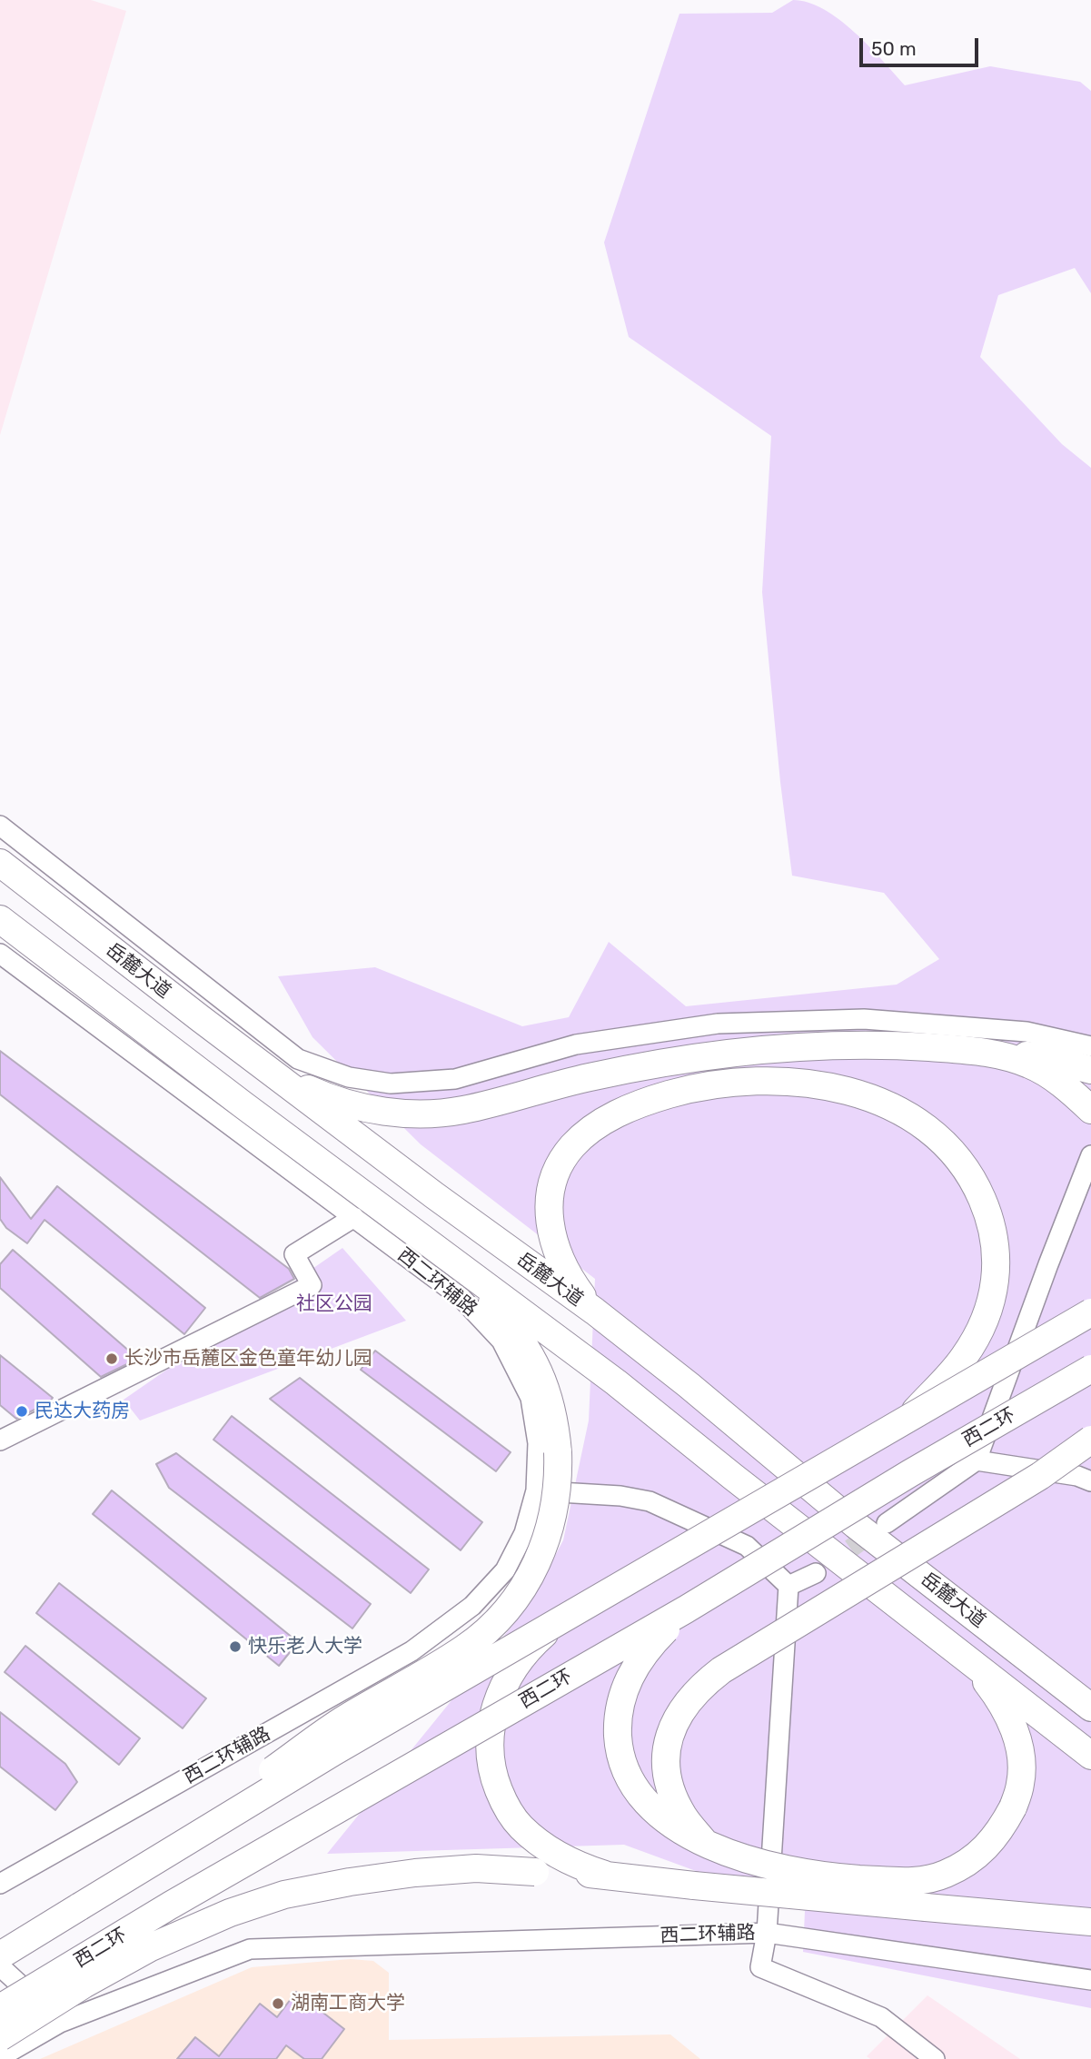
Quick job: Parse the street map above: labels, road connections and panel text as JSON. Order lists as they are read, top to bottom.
{
  "streets": {
    "highway": ["岳麓大道", "西二环"],
    "street": ["西二环辅路"]
  },
  "parks": ["社区公园"],
  "places": [
    "长沙市岳麓区金色童年幼儿园",
    "民达大药房",
    "快乐老人大学",
    "湖南工商大学"
  ],
  "scale_bar": "50 m"
}
